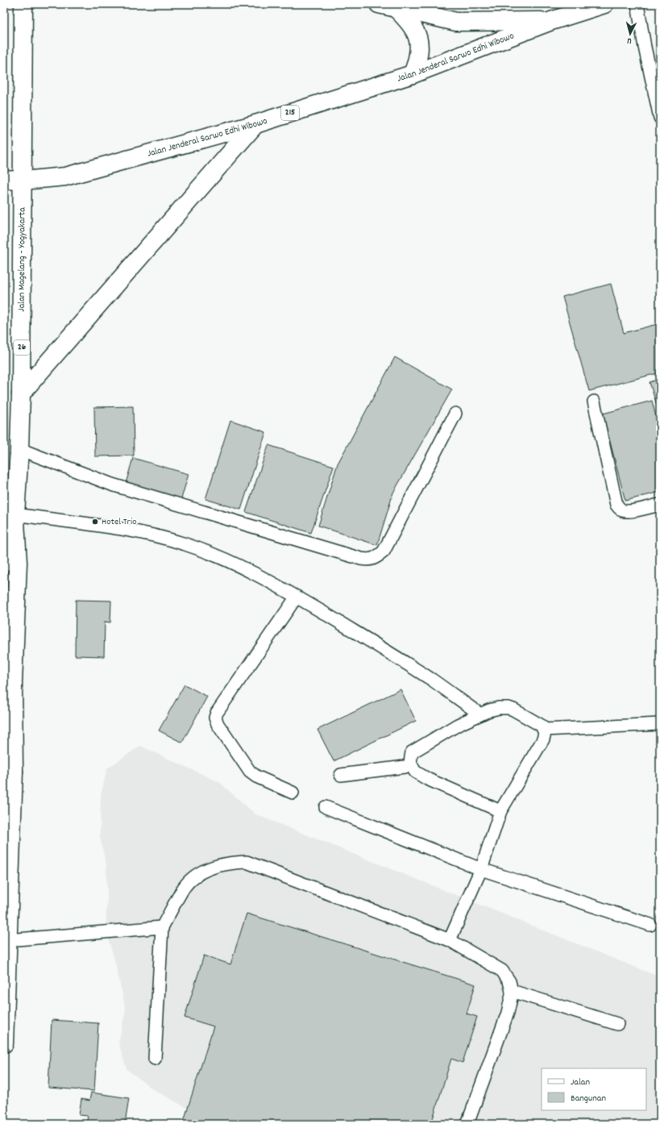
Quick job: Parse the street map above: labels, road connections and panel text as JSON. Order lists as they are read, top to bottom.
{
  "streets": {
    "main road": [
      "Jalan Jenderal Sarwo Edhi Wibowo",
      "215",
      "Jalan Magelang - Yogyakarta",
      "26"
    ]
  },
  "crossings": [
    ["Jalan Jenderal Sarwo Edhi Wibowo", "Jalan Magelang - Yogyakarta"],
    ["Jalan Magelang - Yogyakarta", "26"]
  ],
  "places": ["Hotel Trio"],
  "legend": ["Jalan", "Bangunan"],
  "north": "bottom"
}
